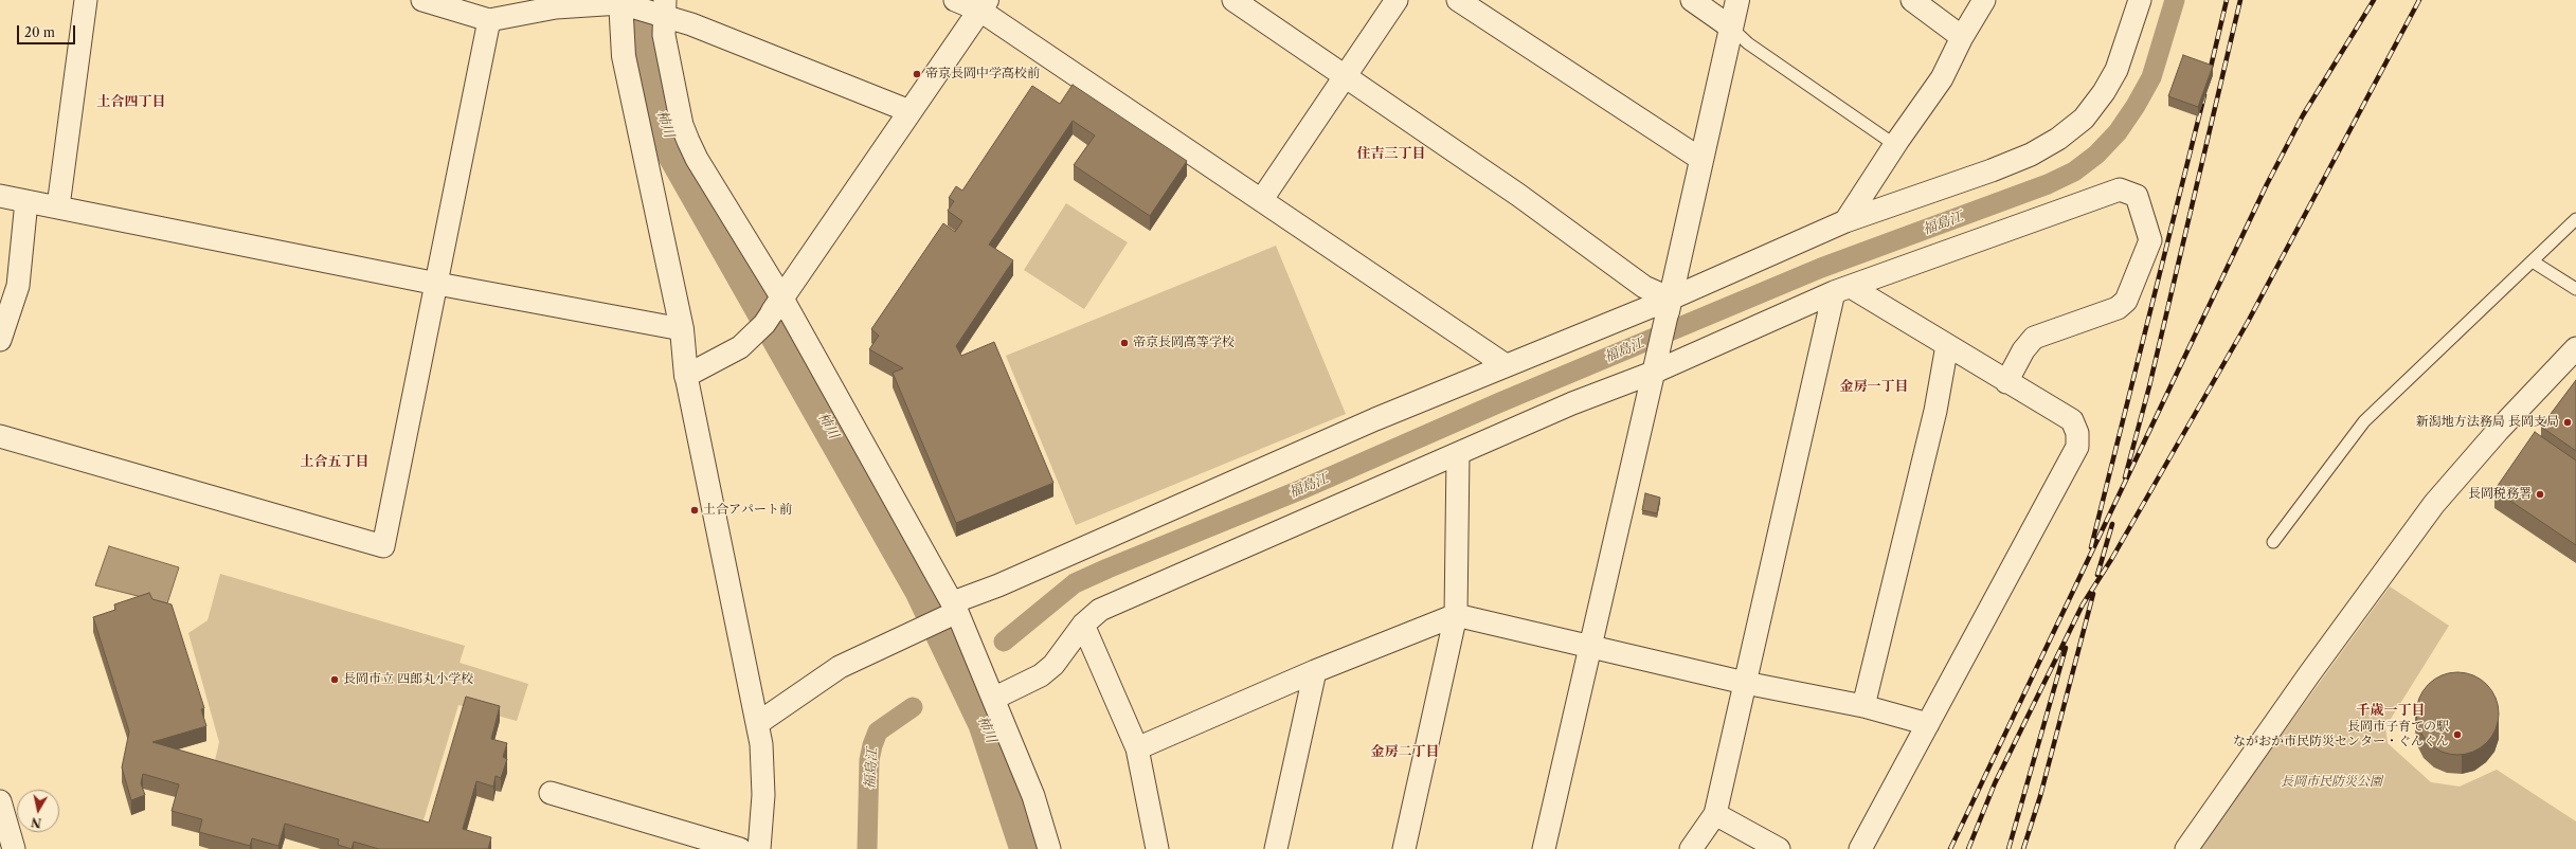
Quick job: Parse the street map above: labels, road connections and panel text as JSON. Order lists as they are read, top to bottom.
{
  "districts": [
    "土合四丁目",
    "住吉三丁目",
    "金房一丁目",
    "土合五丁目",
    "千歳一丁目",
    "金房二丁目"
  ],
  "water": ["柿川", "福島江"],
  "parks": ["長岡市民防災公園"],
  "places": [
    "帝京長岡中学高校前",
    "帝京長岡高等学校",
    "新潟地方法務局 長岡支局",
    "長岡税務署",
    "土合アパート前",
    "長岡市立 四郎丸小学校",
    "長岡市子育ての駅 ながおか市民防災センター・ぐんぐん"
  ],
  "scale_bar": "20 m",
  "north": "bottom"
}
